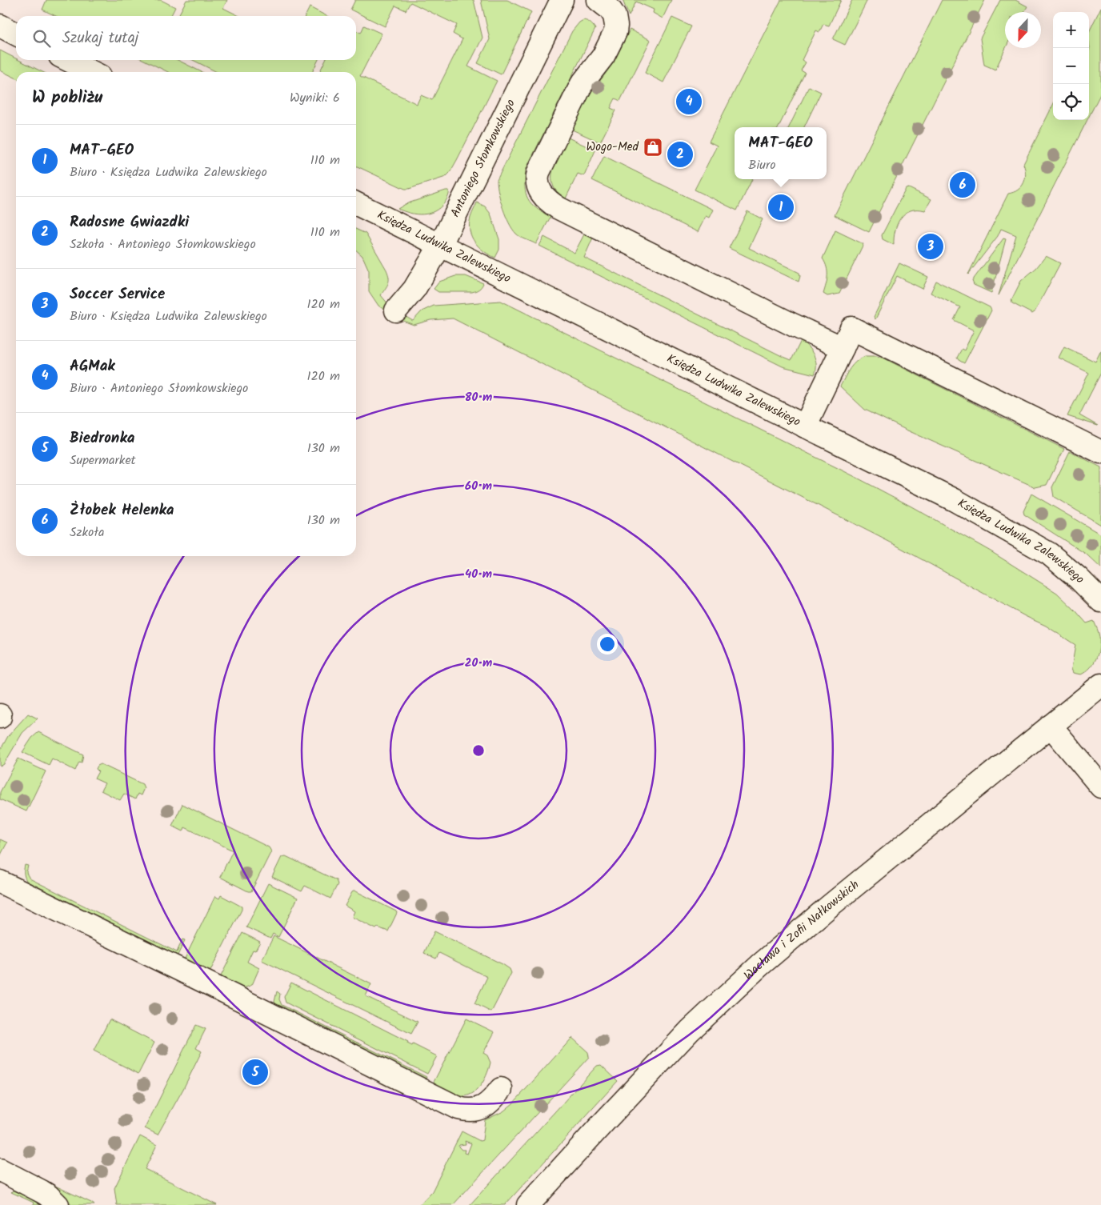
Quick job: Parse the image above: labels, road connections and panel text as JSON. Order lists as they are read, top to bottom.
{
  "streets": {
    "street": ["Antoniego Słomkowskiego", "Księdza Ludwika Zalewskiego", "Wacława i Zofii Nałkowskich"]
  },
  "crossings": [
    ["Antoniego Słomkowskiego", "Księdza Ludwika Zalewskiego"]
  ],
  "places": {
    "shop": ["Wogo-Med"]
  },
  "north": "bottom",
  "page": {
    "map_buttons": ["+", "−"],
    "search": "Szukaj tutaj",
    "heading": ["W pobliżu", "Wyniki: 6"],
    "pins": [
      "4",
      "2",
      "6",
      "1",
      "3",
      "5"
    ],
    "list": [
      {
        "mark": "1",
        "name": "MAT-GEO",
        "note": "Biuro · Księdza Ludwika Zalewskiego",
        "value": "110 m"
      },
      {
        "mark": "2",
        "name": "Radosne Gwiazdki",
        "note": "Szkoła · Antoniego Słomkowskiego",
        "value": "110 m"
      },
      {
        "mark": "3",
        "name": "Soccer Service",
        "note": "Biuro · Księdza Ludwika Zalewskiego",
        "value": "120 m"
      },
      {
        "mark": "4",
        "name": "AGMak",
        "note": "Biuro · Antoniego Słomkowskiego",
        "value": "120 m"
      },
      {
        "mark": "5",
        "name": "Biedronka",
        "note": "Supermarket",
        "value": "130 m"
      },
      {
        "mark": "6",
        "name": "Żłobek Helenka",
        "note": "Szkoła",
        "value": "130 m"
      }
    ],
    "popup": ["MAT-GEO", "Biuro"]
  },
  "rings": [
    "80 m",
    "60 m",
    "40 m",
    "20 m"
  ]
}
